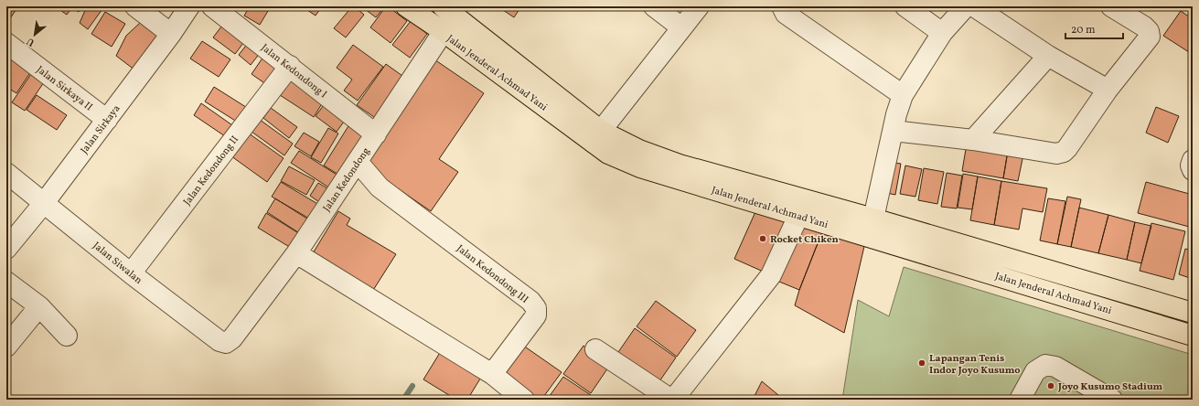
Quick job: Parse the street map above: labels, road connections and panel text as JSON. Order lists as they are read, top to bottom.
{
  "streets": {
    "main road": ["Jalan Jenderal Achmad Yani"],
    "street": [
      "Jalan Kedondong I",
      "Jalan Sirkaya II",
      "Jalan Sirkaya",
      "Jalan Kedondong II",
      "Jalan Kedondong",
      "Jalan Siwalan",
      "Jalan Kedondong III"
    ]
  },
  "crossings": [
    ["Jalan Kedondong I", "Jalan Kedondong II"],
    ["Jalan Kedondong I", "Jalan Kedondong"],
    ["Jalan Jenderal Achmad Yani", "Jalan Kedondong"],
    ["Jalan Sirkaya II", "Jalan Sirkaya"],
    ["Jalan Sirkaya", "Jalan Siwalan"],
    ["Jalan Kedondong II", "Jalan Siwalan"],
    ["Jalan Kedondong", "Jalan Siwalan"],
    ["Jalan Kedondong", "Jalan Kedondong III"]
  ],
  "places": ["Rocket Chiken", "Lapangan Tenis Indor Joyo Kusumo", "Joyo Kusumo Stadium"],
  "scale_bar": "20 m",
  "north": "bottom left"
}
